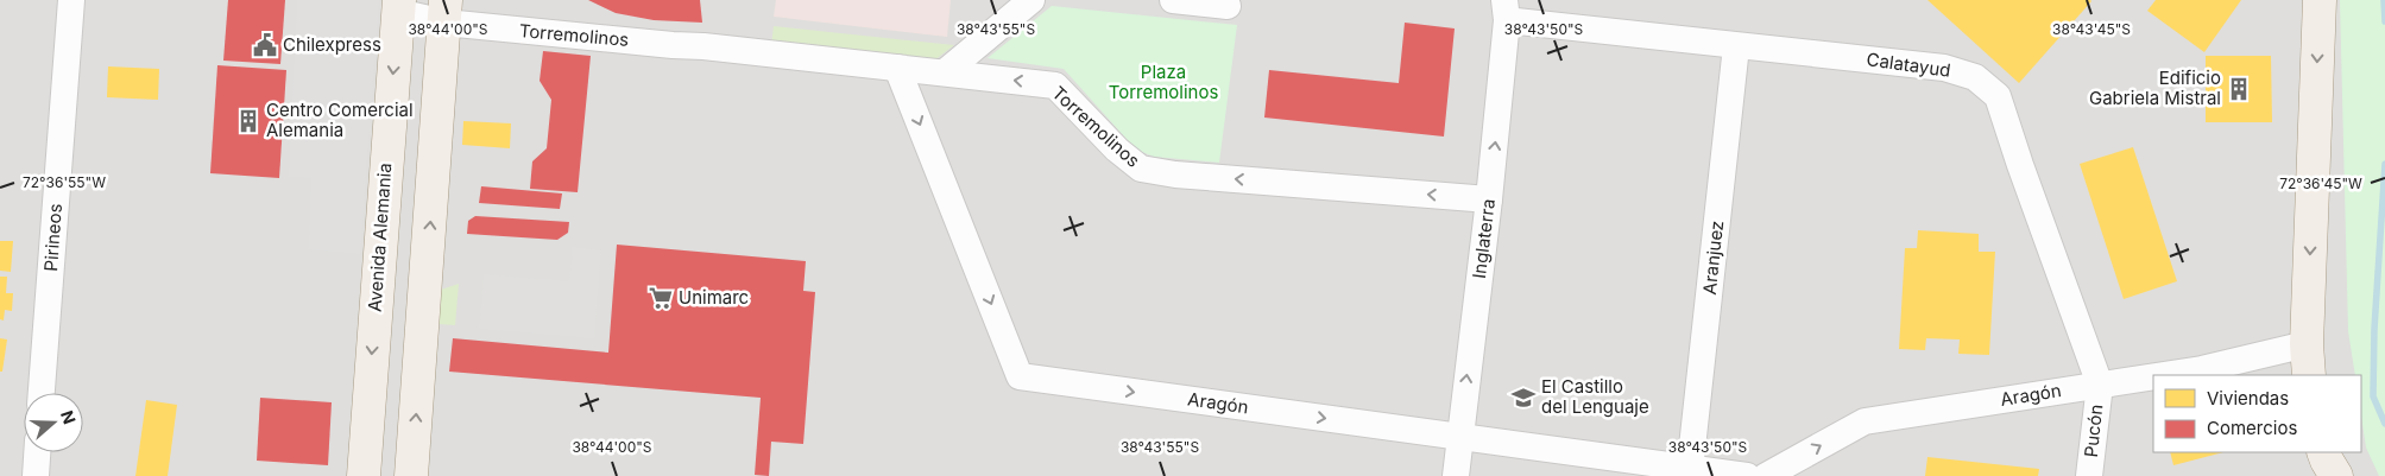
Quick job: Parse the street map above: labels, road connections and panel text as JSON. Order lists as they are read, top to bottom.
{
  "streets": {
    "main road": ["Avenida Alemania"],
    "street": [
      "Torremolinos",
      "Calatayud",
      "Pirineos",
      "Inglaterra",
      "Aranjuez",
      "Aragón",
      "Pucón"
    ]
  },
  "crossings": [
    ["Torremolinos", "Avenida Alemania"],
    ["Torremolinos", "Inglaterra"],
    ["Torremolinos", "Aragón"],
    ["Calatayud", "Inglaterra"],
    ["Calatayud", "Aranjuez"],
    ["Calatayud", "Aragón"],
    ["Calatayud", "Pucón"],
    ["Inglaterra", "Aragón"],
    ["Aranjuez", "Aragón"],
    ["Aragón", "Pucón"]
  ],
  "one_way": ["Torremolinos", "Inglaterra", "Aragón"],
  "parks": ["Plaza Torremolinos"],
  "places": {
    "public building": ["Chilexpress"],
    "building": ["Edificio Gabriela Mistral", "Centro Comercial Alemania"],
    "supermarket": ["Unimarc"],
    "school or university": ["El Castillo del Lenguaje"]
  },
  "legend": ["Viviendas", "Comercios"],
  "north": "right",
  "coordinates": [
    "38°44'00\"S",
    "38°43'55\"S",
    "38°43'50\"S",
    "38°43'45\"S",
    "72°36'55\"W",
    "72°36'45\"W"
  ]
}
